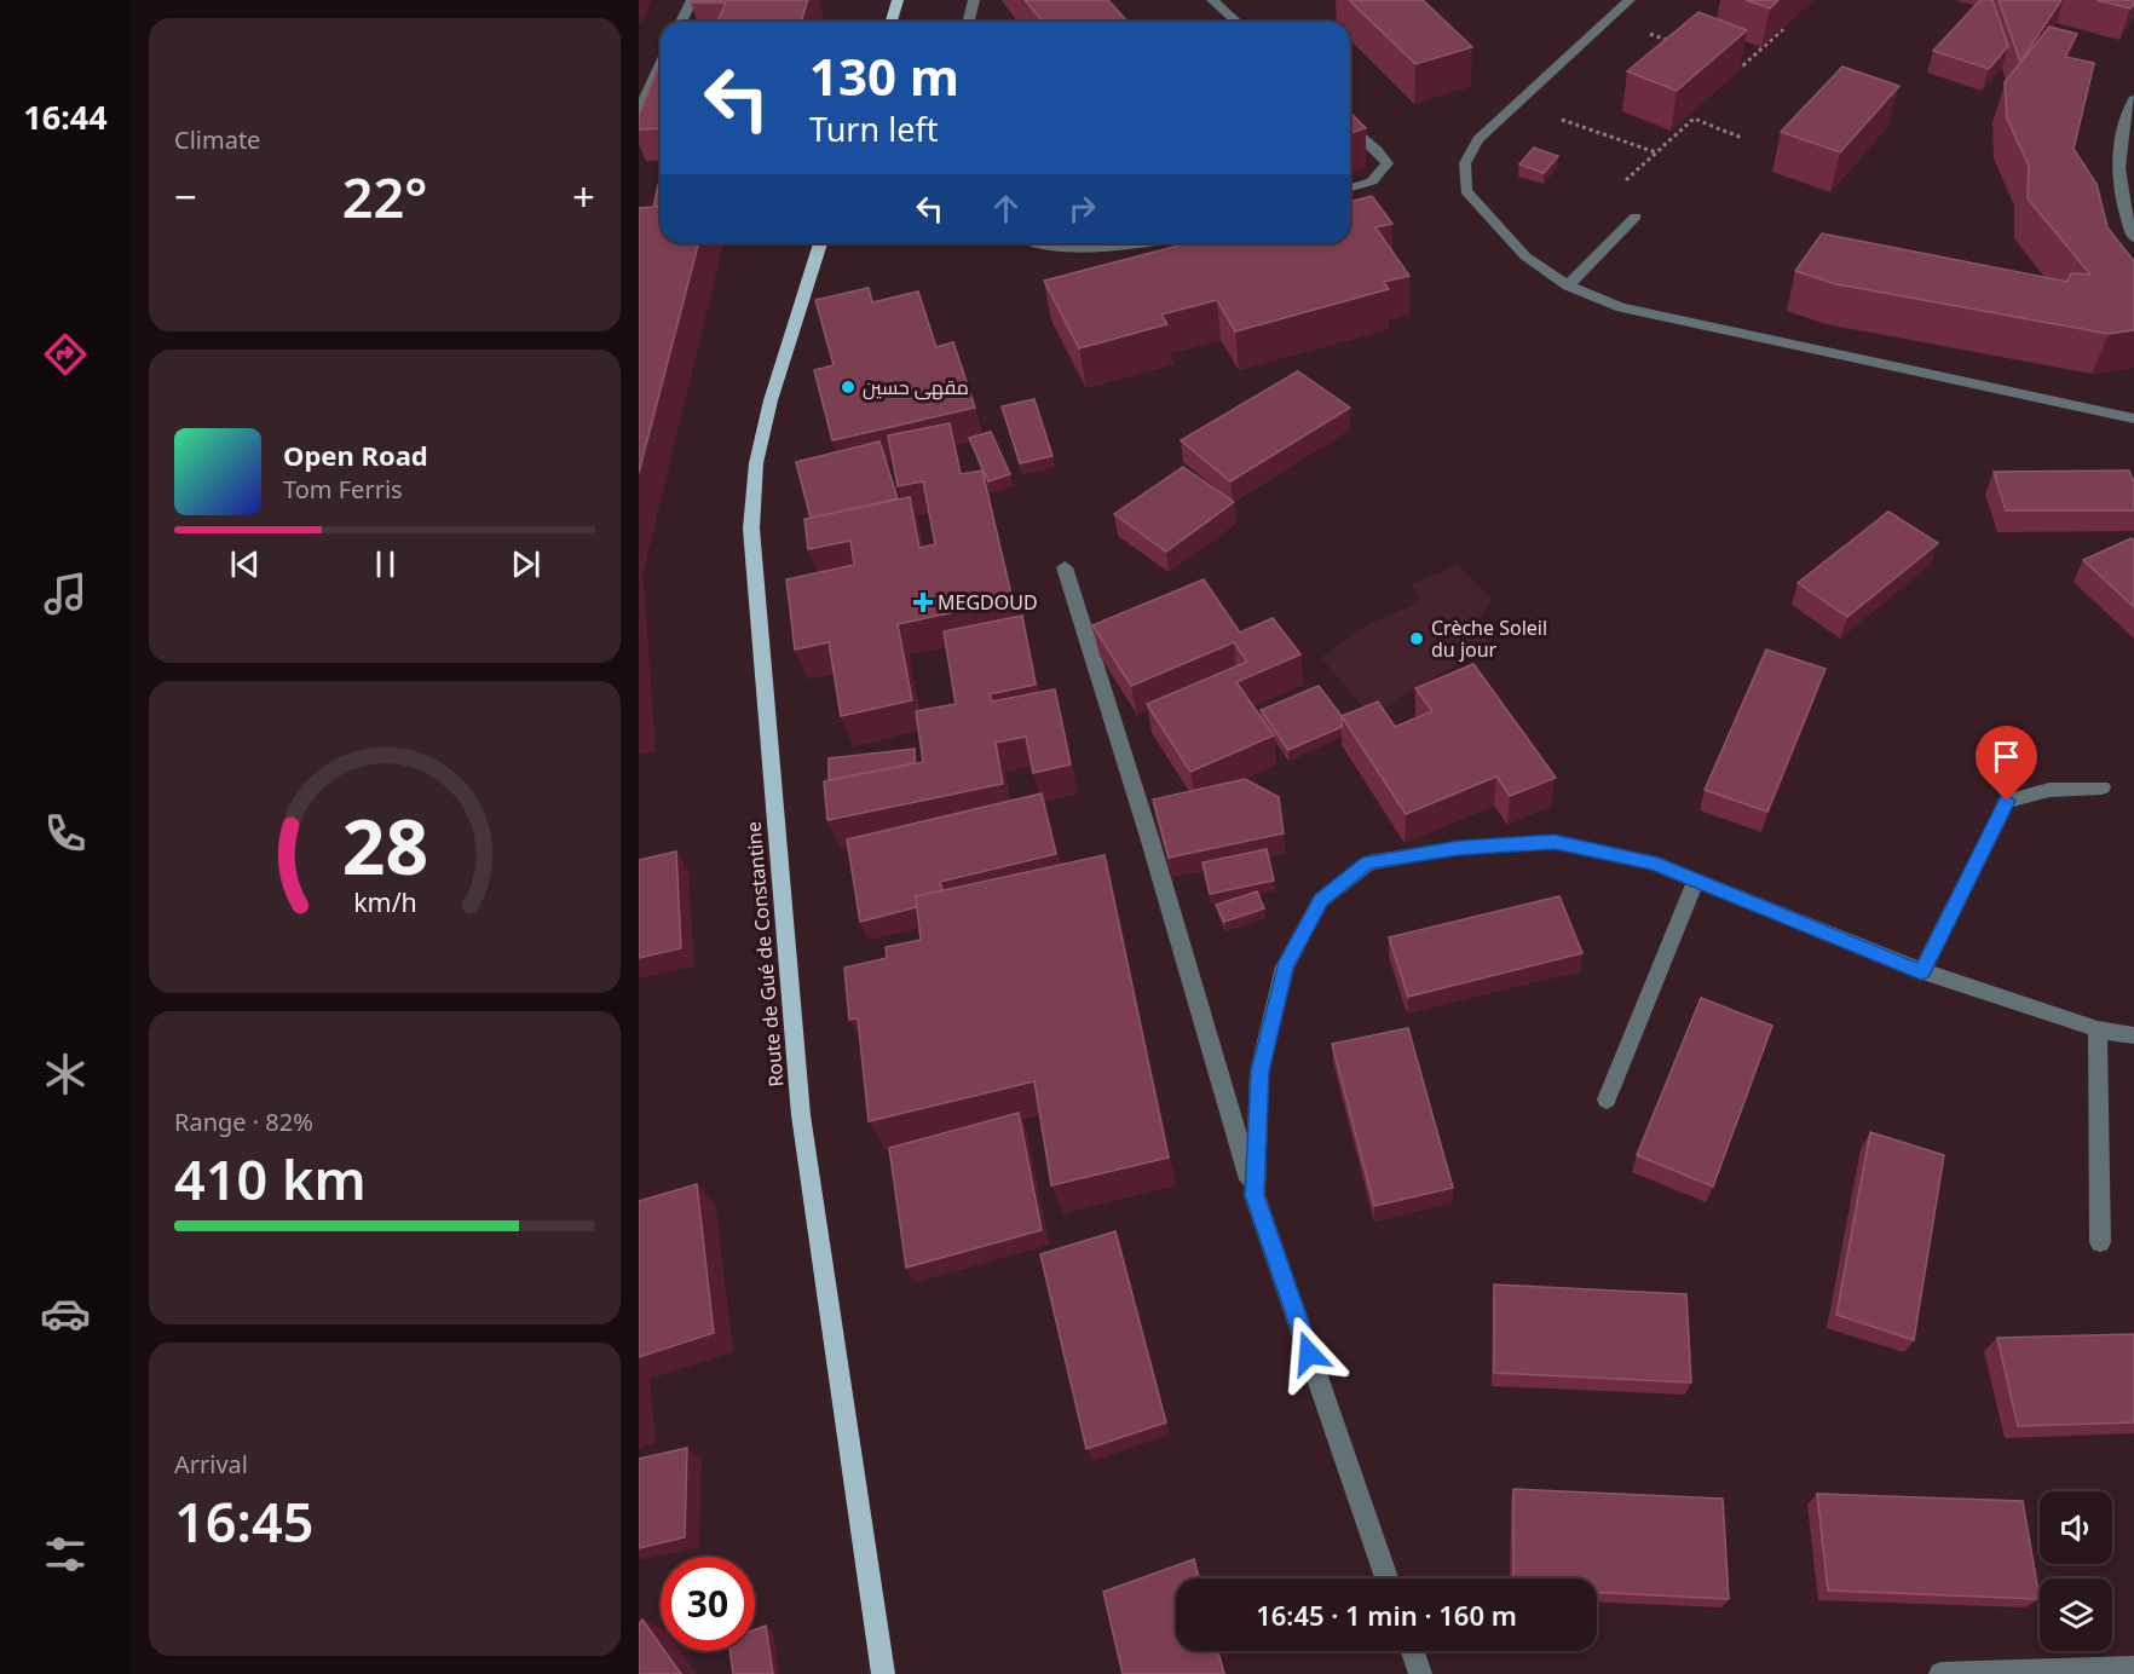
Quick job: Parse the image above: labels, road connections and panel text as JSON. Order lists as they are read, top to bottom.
{
  "streets": {
    "main road": ["Route de Gué de Constantine"]
  },
  "places": {
    "other": ["مقهى حسين", "Crèche Soleil du jour"],
    "health": ["MEGDOUD"]
  },
  "page": {
    "tabs": "16:44",
    "tile": [
      "Climate",
      ["Range · 82%", "410 km"],
      ["Arrival", "16:45"]
    ],
    "turn": ["130 m", "Turn left"],
    "heat": ["−", "22°", "+"],
    "song": ["Open Road", "Tom Ferris"],
    "limit": "30",
    "trip": "16:45 · 1 min · 160 m",
    "gauge": ["28", "km/h"]
  }
}
